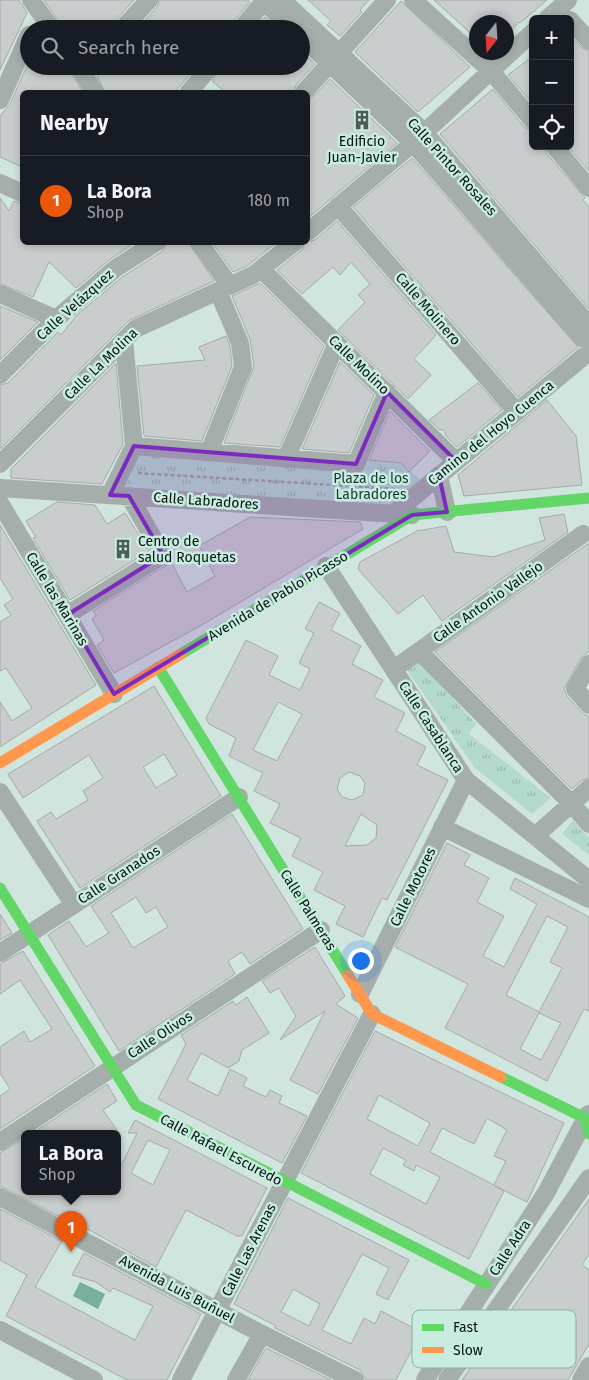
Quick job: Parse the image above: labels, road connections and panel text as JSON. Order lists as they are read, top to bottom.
{
  "streets": {
    "street": [
      "Calle Pintor Rosales",
      "Calle Velázquez",
      "Calle Molinero",
      "Calle La Molina",
      "Calle Molino",
      "Camino del Hoyo Cuenca",
      "Calle Labradores",
      "Avenida de Pablo Picasso",
      "Calle las Marinas",
      "Calle Antonio Vallejo",
      "Calle Casablanca",
      "Calle Granados",
      "Calle Motores",
      "Calle Palmeras",
      "Calle Olivos",
      "Calle Rafael Escuredo",
      "Calle Adra",
      "Calle Las Arenas",
      "Avenida Luis Buñuel"
    ]
  },
  "crossings": [
    ["Calle Molinero", "Camino del Hoyo Cuenca"],
    ["Calle La Molina", "Calle Molino"],
    ["Calle Molino", "Camino del Hoyo Cuenca"],
    ["Camino del Hoyo Cuenca", "Calle Labradores"],
    ["Calle Labradores", "Avenida de Pablo Picasso"],
    ["Avenida de Pablo Picasso", "Calle las Marinas"],
    ["Avenida de Pablo Picasso", "Calle Casablanca"],
    ["Avenida de Pablo Picasso", "Calle Palmeras"],
    ["Calle Antonio Vallejo", "Calle Casablanca"],
    ["Calle Casablanca", "Calle Motores"],
    ["Calle Granados", "Calle Palmeras"],
    ["Calle Granados", "Calle Rafael Escuredo"],
    ["Calle Motores", "Calle Palmeras"],
    ["Calle Palmeras", "Calle Olivos"],
    ["Calle Palmeras", "Calle Las Arenas"],
    ["Calle Olivos", "Calle Rafael Escuredo"],
    ["Calle Rafael Escuredo", "Calle Adra"],
    ["Calle Rafael Escuredo", "Calle Las Arenas"],
    ["Calle Las Arenas", "Avenida Luis Buñuel"]
  ],
  "parks": ["Plaza de los Labradores"],
  "places": {
    "building": ["Edificio Juan-Javier", "Centro de salud Roquetas"]
  },
  "legend": ["Fast", "Slow"],
  "north": "bottom",
  "page": {
    "map_buttons": ["+", "−"],
    "search": "Search here",
    "heading": "Nearby",
    "list": [
      {
        "mark": "1",
        "name": "La Bora",
        "note": "Shop",
        "value": "180 m"
      }
    ],
    "popup": ["La Bora", "Shop"],
    "pins": "1"
  }
}
